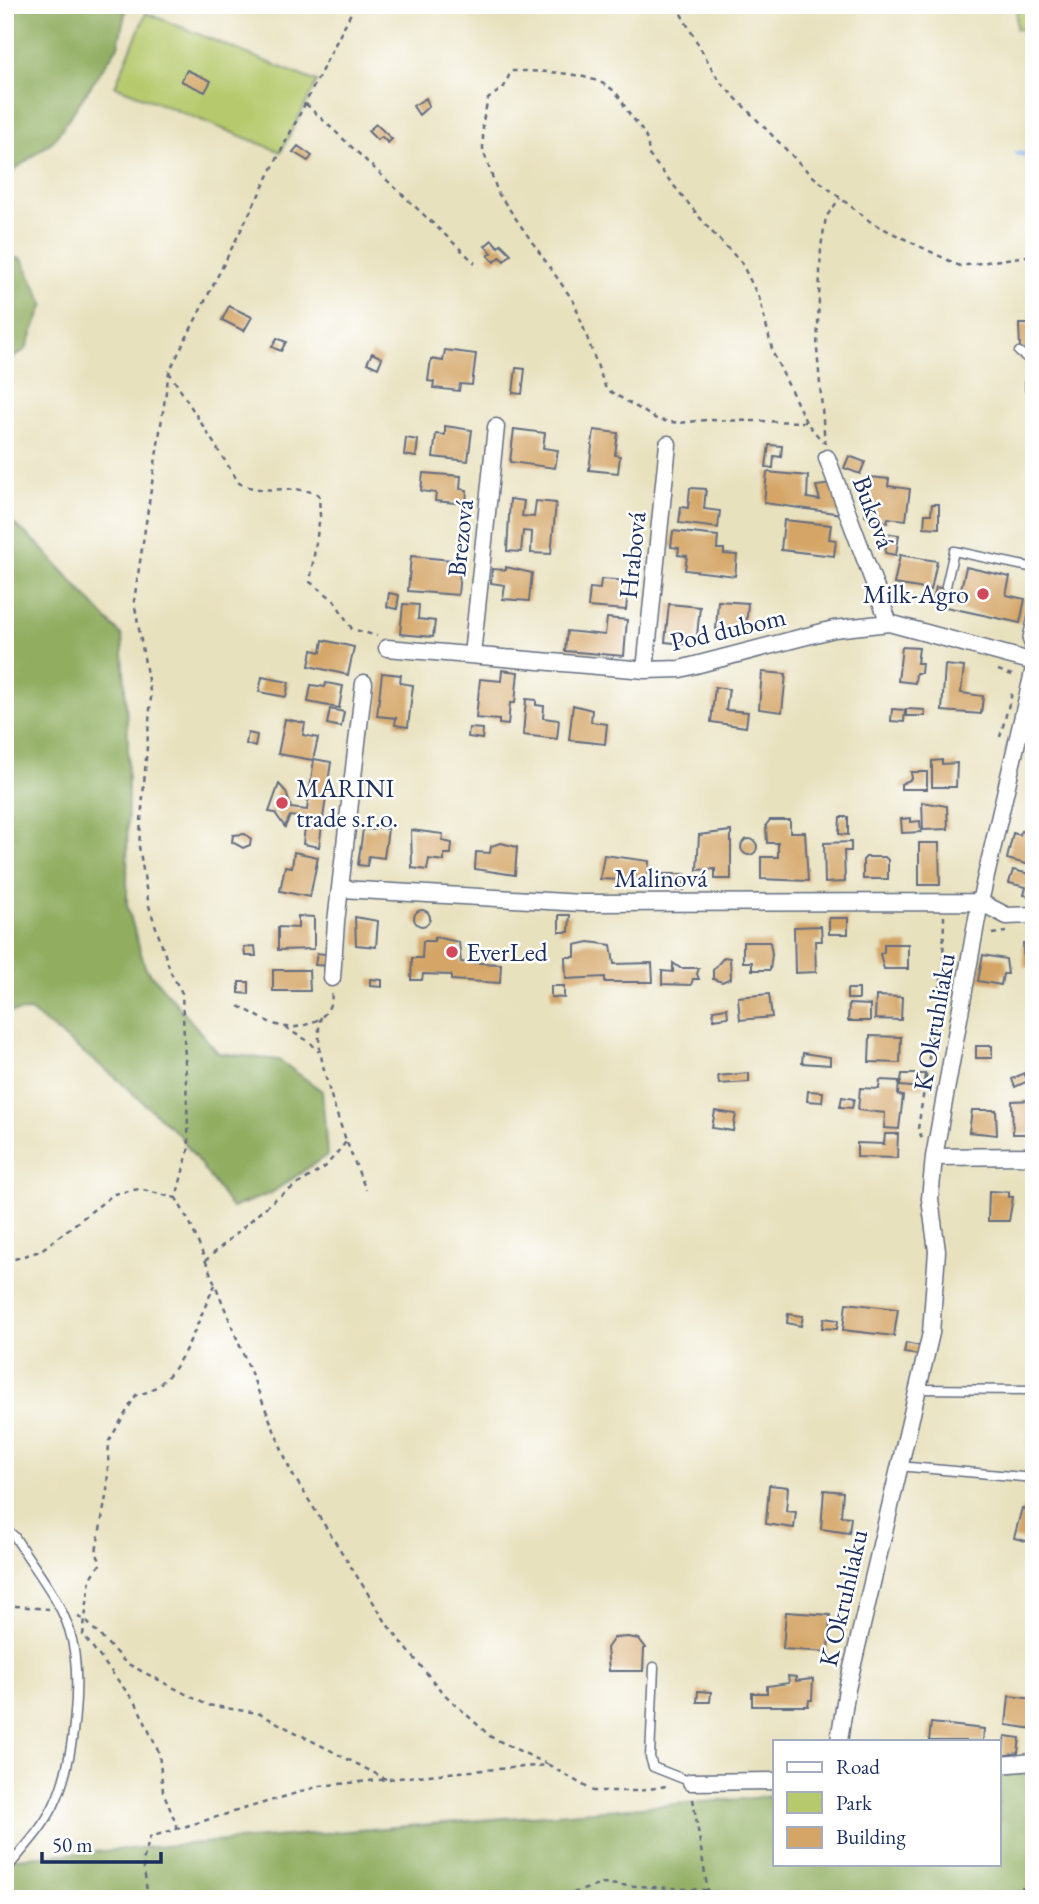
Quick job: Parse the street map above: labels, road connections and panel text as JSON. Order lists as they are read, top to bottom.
{
  "streets": {
    "street": [
      "Buková",
      "Brezová",
      "Hrabová",
      "Pod dubom",
      "Malinová",
      "K Okruhliaku"
    ]
  },
  "crossings": [
    ["Buková", "Pod dubom"],
    ["Brezová", "Pod dubom"],
    ["Hrabová", "Pod dubom"],
    ["Malinová", "K Okruhliaku"]
  ],
  "places": ["Milk-Agro", "MARINI trade s.r.o.", "EverLed"],
  "legend": ["Road", "Park", "Building"],
  "scale_bar": "50 m"
}
